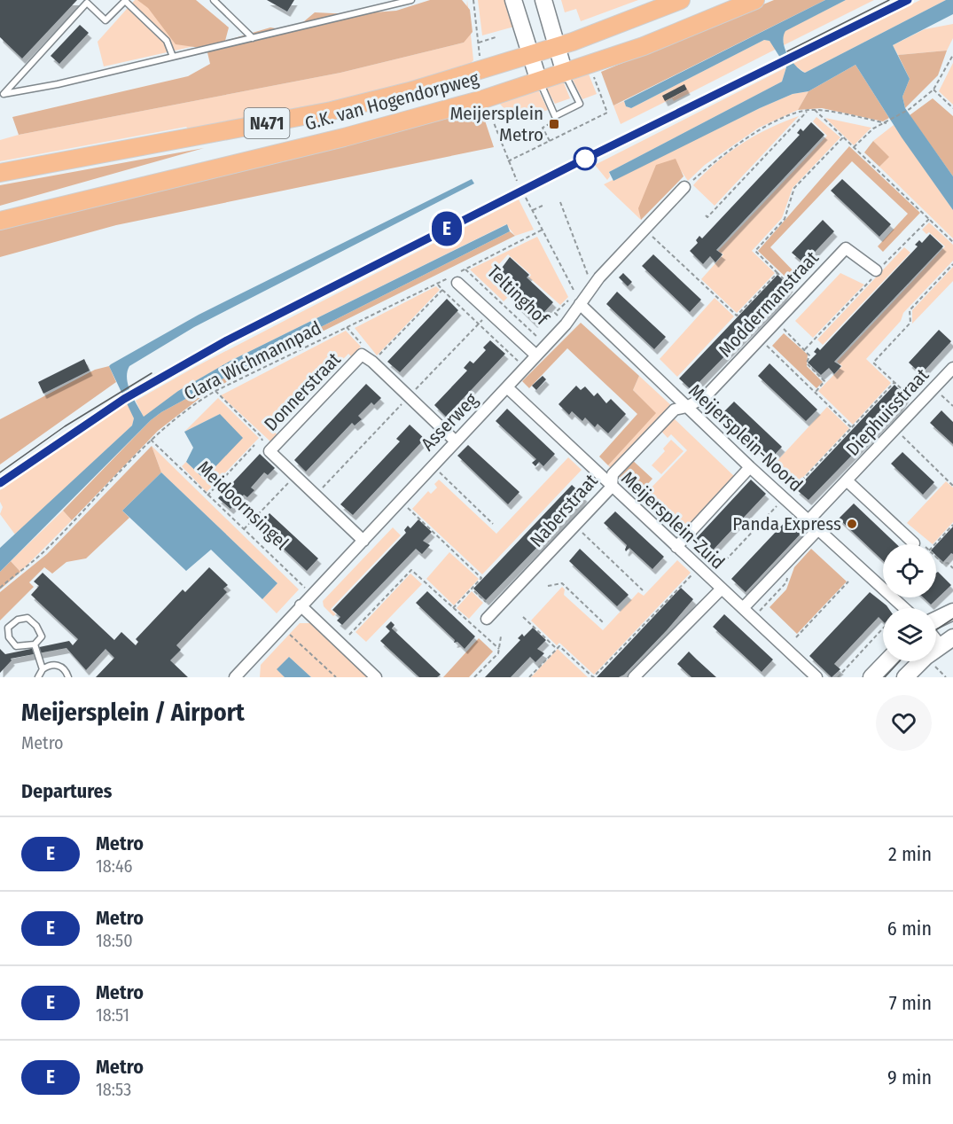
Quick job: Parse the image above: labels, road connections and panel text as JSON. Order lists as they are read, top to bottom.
{
  "streets": {
    "main road": ["G.K. van Hogendorpweg", "N471"],
    "street": [
      "Teltinghof",
      "Moddermanstraat",
      "Donnerstraat",
      "Diephuisstraat",
      "Asserweg",
      "Meijersplein-Noord",
      "Naberstraat",
      "Meijersplein-Zuid"
    ],
    "path": ["Clara Wichmannpad", "Meidoornsingel"]
  },
  "crossings": [
    ["Teltinghof", "Clara Wichmannpad"],
    ["Teltinghof", "Asserweg"],
    ["Moddermanstraat", "Meijersplein-Noord"],
    ["Moddermanstraat", "Naberstraat"],
    ["Clara Wichmannpad", "Meidoornsingel"],
    ["Donnerstraat", "Asserweg"],
    ["Diephuisstraat", "Meijersplein-Noord"],
    ["Asserweg", "Meijersplein-Noord"],
    ["Asserweg", "Meidoornsingel"],
    ["Asserweg", "Meijersplein-Zuid"],
    ["Meijersplein-Noord", "Naberstraat"],
    ["Naberstraat", "Meijersplein-Zuid"]
  ],
  "places": {
    "transit": ["Meijersplein Metro"],
    "other": ["Panda Express"]
  },
  "lines": ["metro line E"],
  "page": {
    "on_map": "E",
    "heading": [
      ["Meijersplein / Airport", "Metro"],
      "Departures"
    ],
    "list": [
      {
        "mark": "E",
        "name": "Metro",
        "note": "18:46",
        "value": "2 min"
      },
      {
        "mark": "E",
        "name": "Metro",
        "note": "18:50",
        "value": "6 min"
      },
      {
        "mark": "E",
        "name": "Metro",
        "note": "18:51",
        "value": "7 min"
      },
      {
        "mark": "E",
        "name": "Metro",
        "note": "18:53",
        "value": "9 min"
      }
    ]
  }
}
